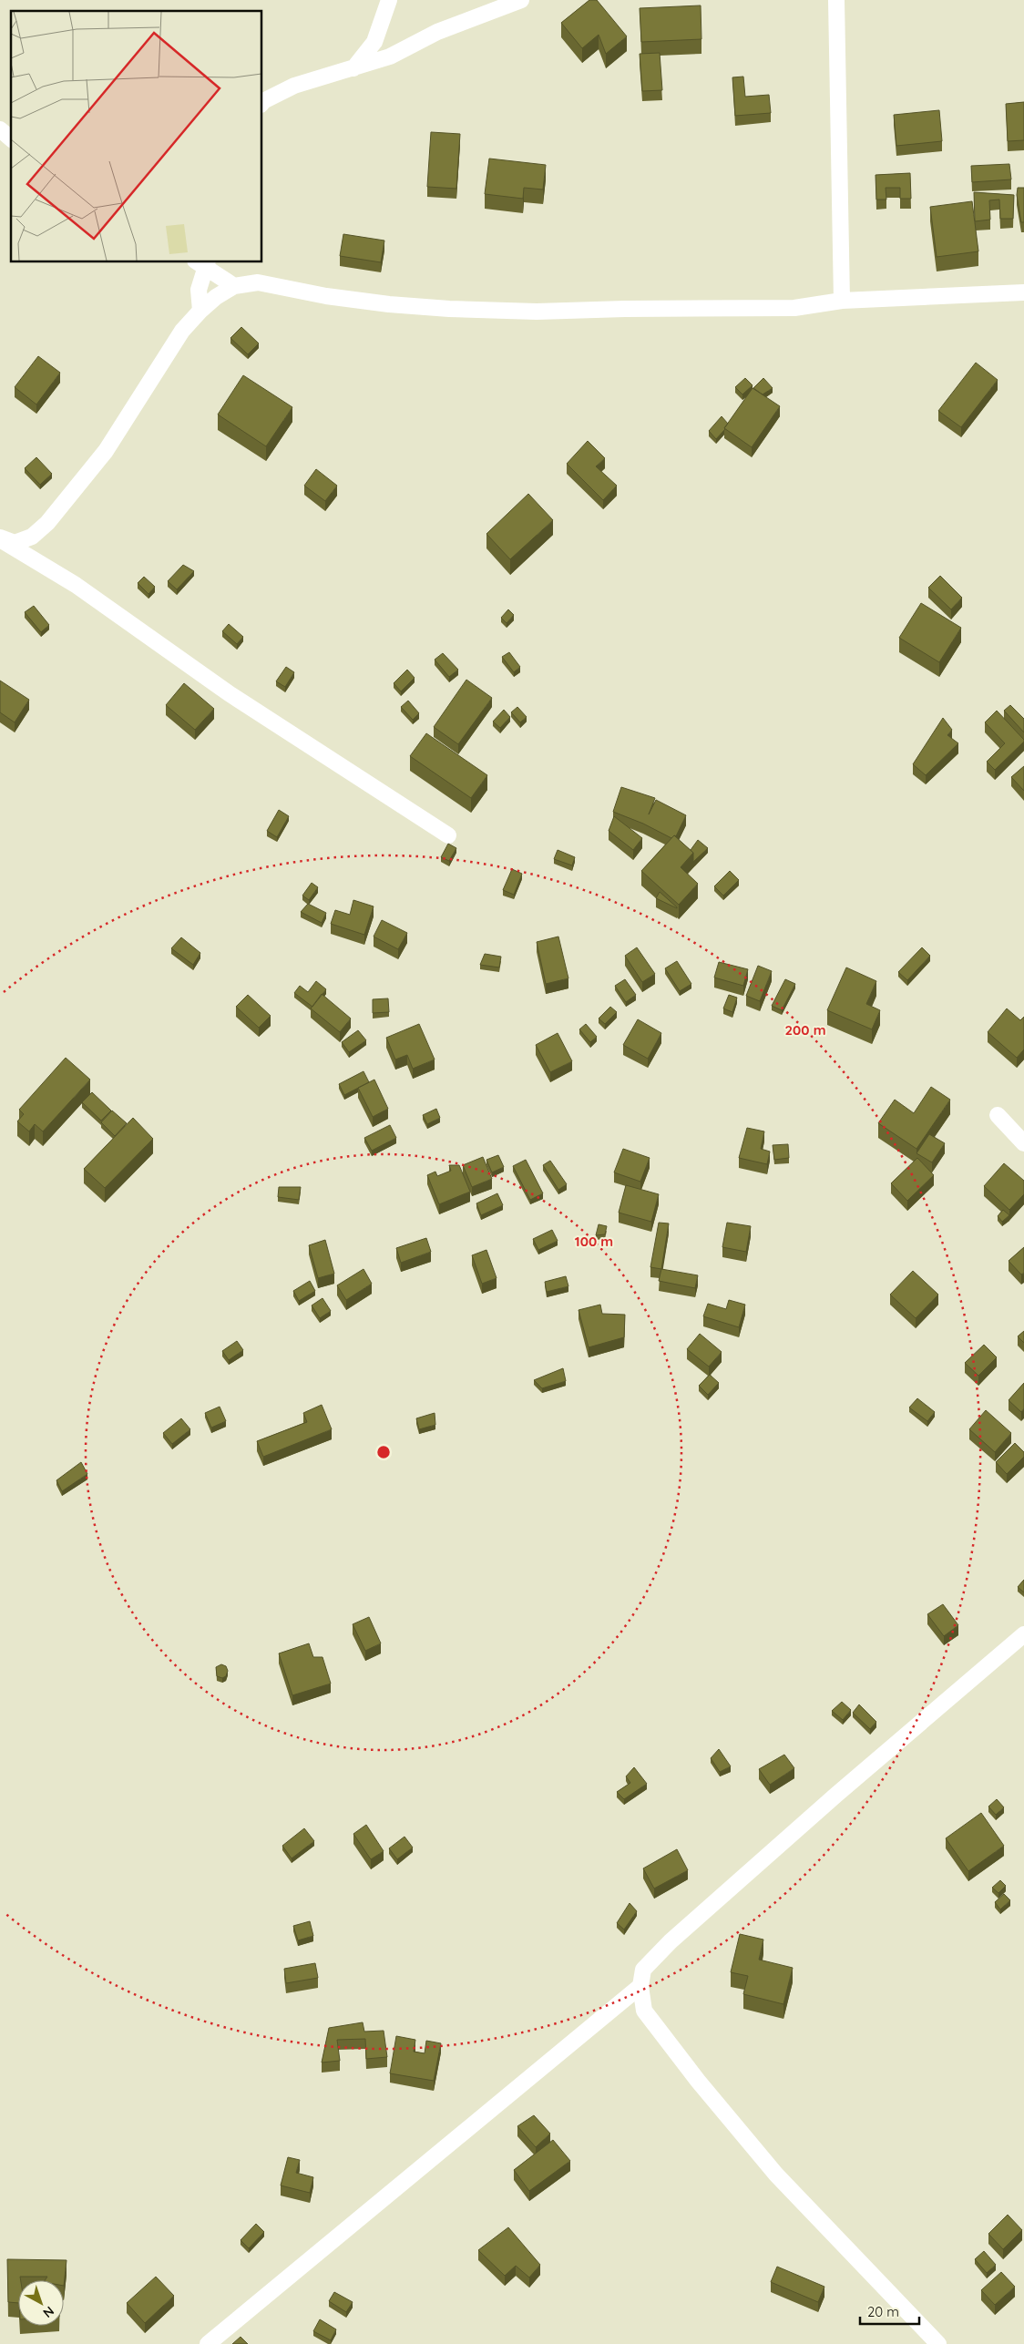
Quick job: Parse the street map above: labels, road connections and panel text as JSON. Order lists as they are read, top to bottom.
{
  "scale_bar": "20 m",
  "north": "bottom right",
  "rings": ["200 m", "100 m"]
}
